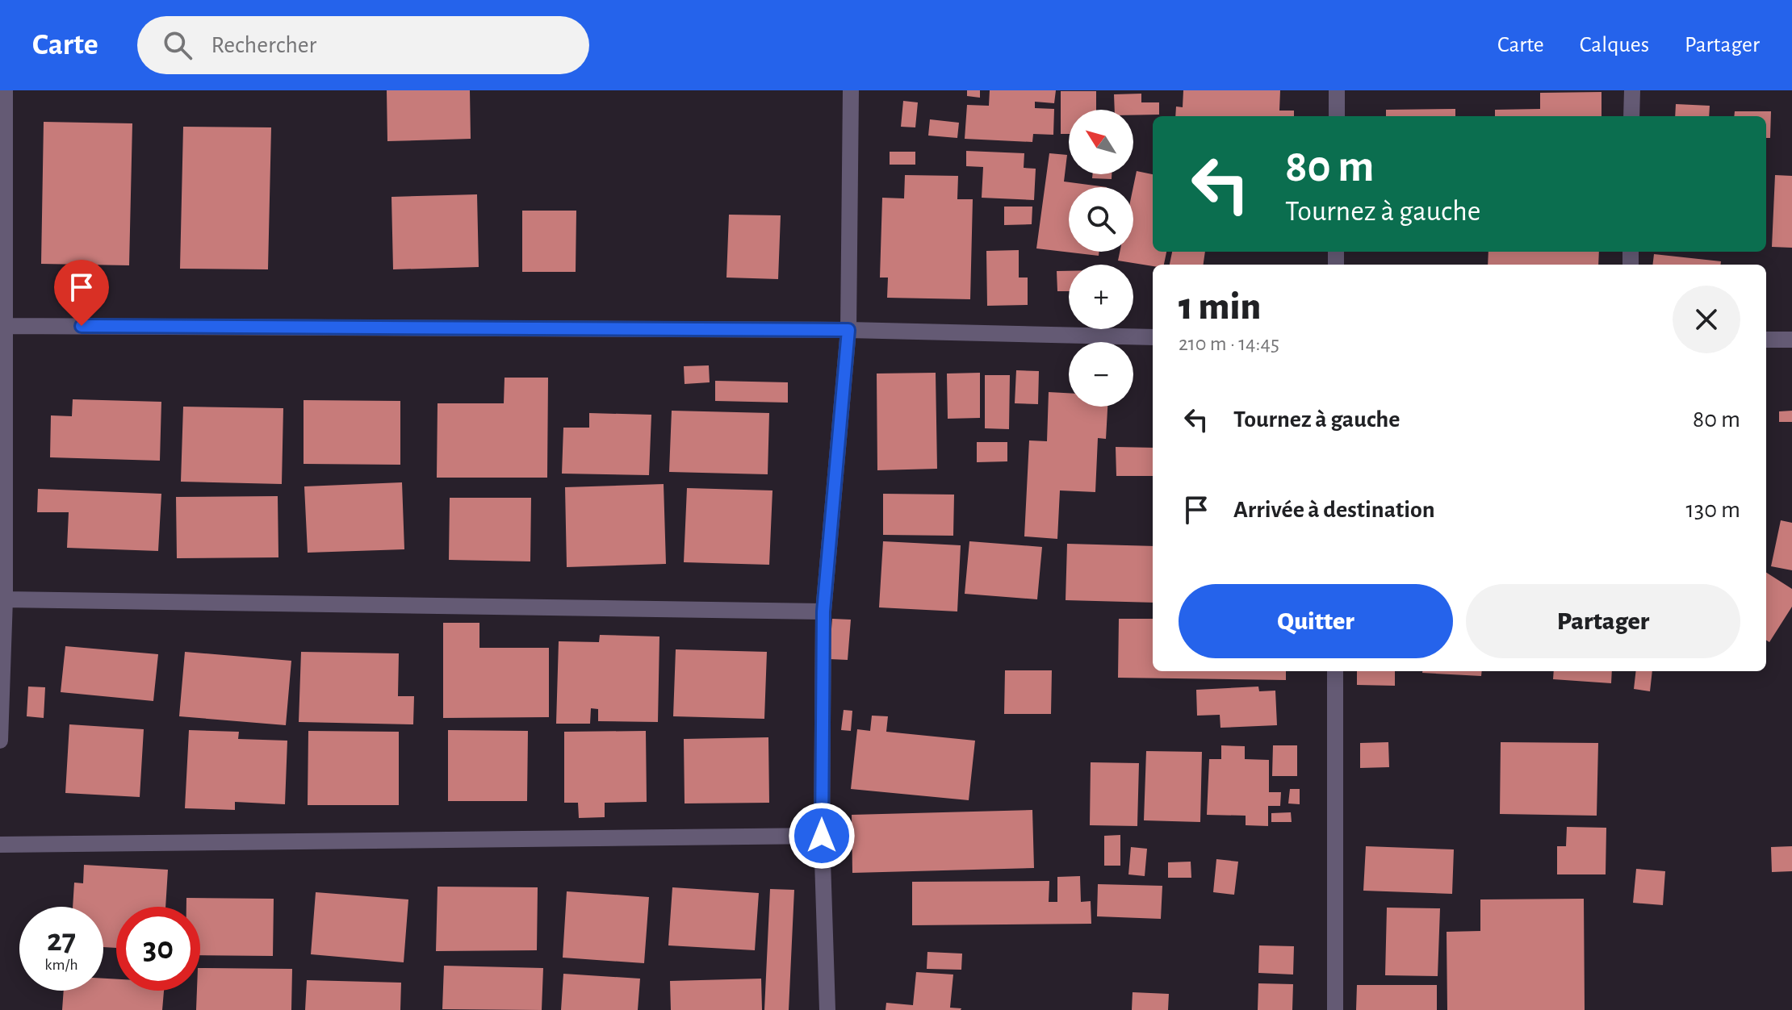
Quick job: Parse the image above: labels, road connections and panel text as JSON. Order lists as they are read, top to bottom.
{
  "north": "top left",
  "page": {
    "header": "Carte",
    "search": "Rechercher",
    "nav": ["Carte", "Calques", "Partager"],
    "map_buttons": ["+", "−"],
    "turn": ["80 m", "Tournez à gauche"],
    "heading": ["1 min", "210 m · 14:45"],
    "list": [
      {
        "name": "Tournez à gauche",
        "value": "80 m"
      },
      {
        "name": "Arrivée à destination",
        "value": "130 m"
      }
    ],
    "buttons": ["Quitter", "Partager"],
    "speed": "27 km/h",
    "limit": "30"
  }
}
